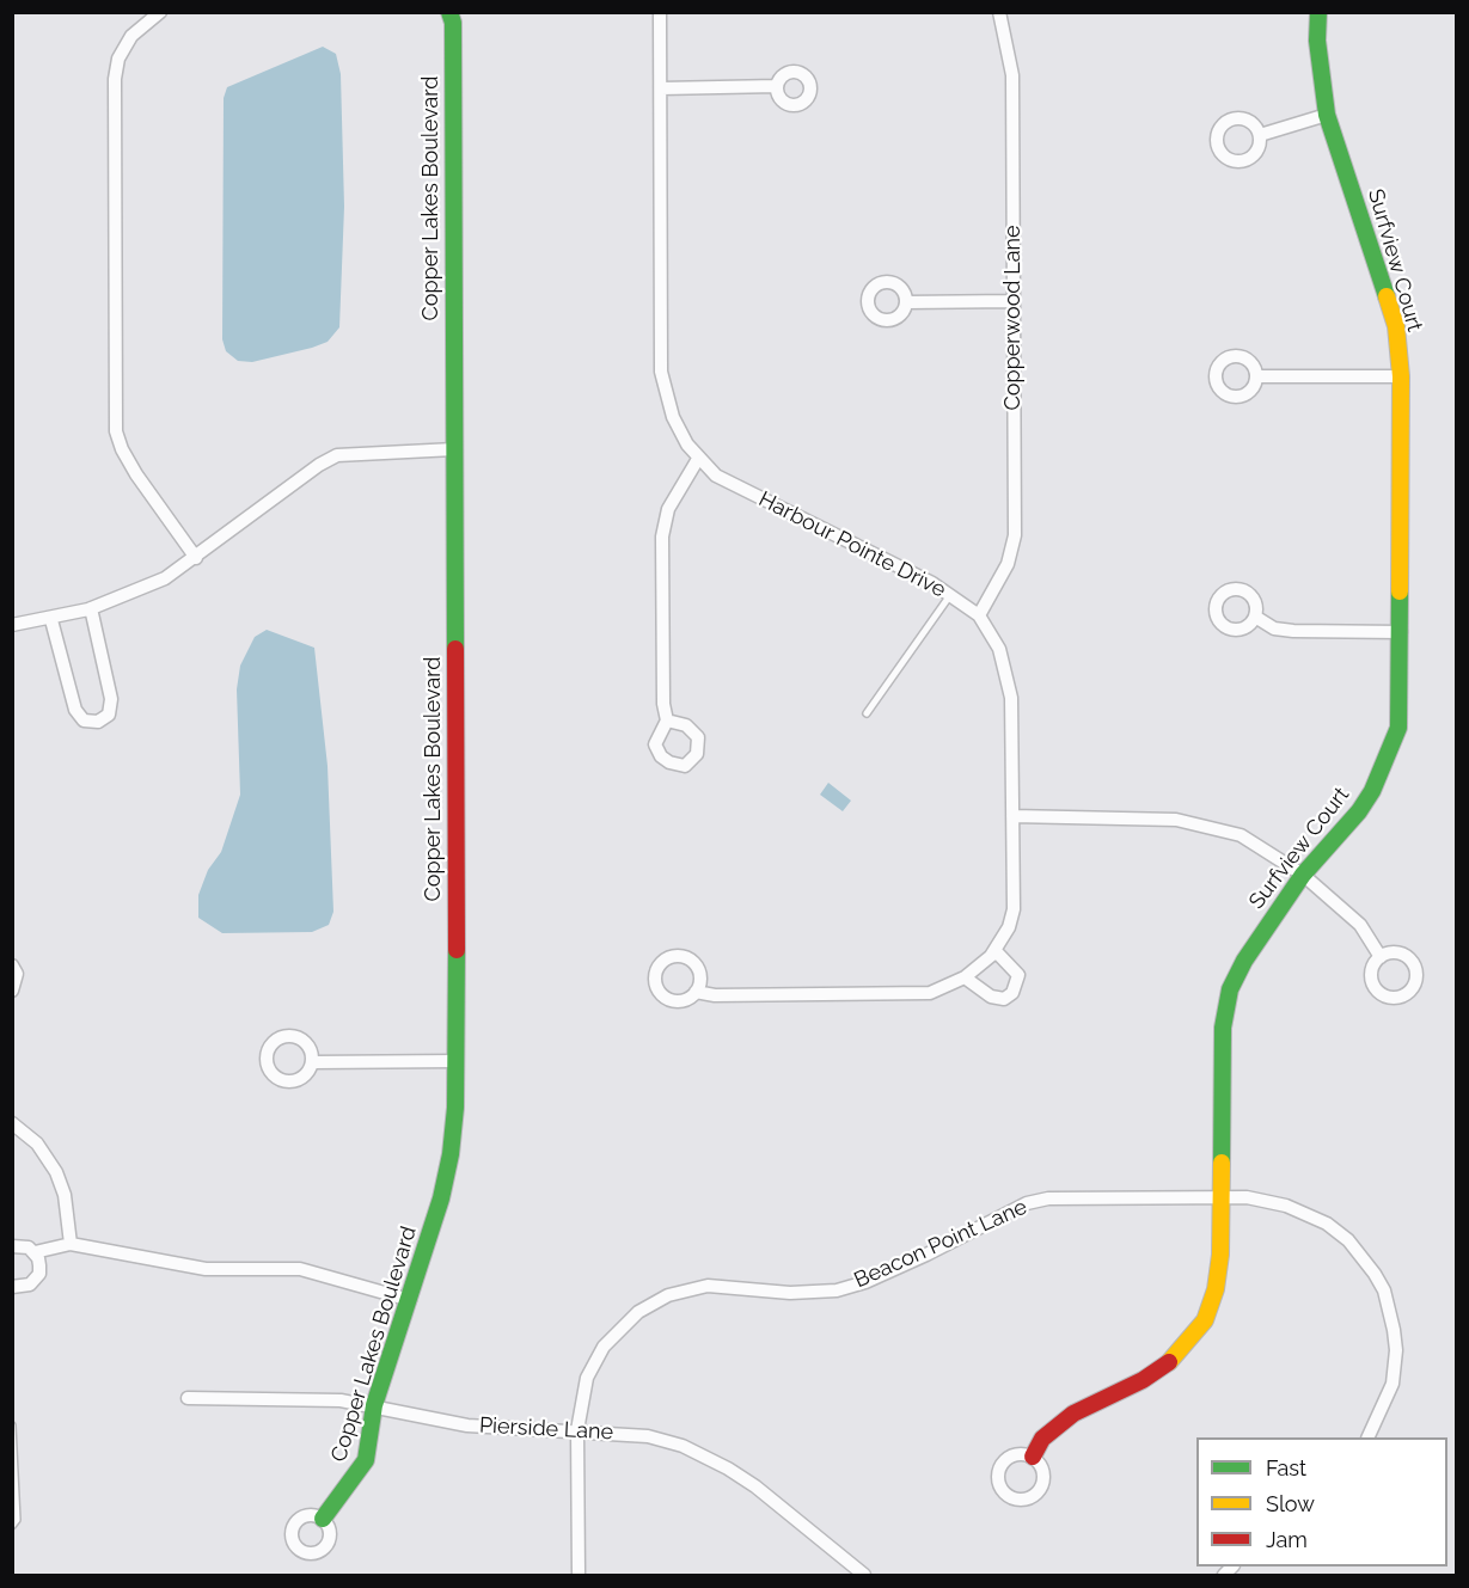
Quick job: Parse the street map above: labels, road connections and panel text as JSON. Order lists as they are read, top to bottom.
{
  "streets": {
    "street": [
      "Copper Lakes Boulevard",
      "Surfview Court",
      "Copperwood Lane",
      "Harbour Pointe Drive",
      "Beacon Point Lane",
      "Pierside Lane"
    ]
  },
  "crossings": [
    ["Copper Lakes Boulevard", "Pierside Lane"],
    ["Surfview Court", "Beacon Point Lane"],
    ["Copperwood Lane", "Harbour Pointe Drive"],
    ["Beacon Point Lane", "Pierside Lane"]
  ],
  "legend": ["Fast", "Slow", "Jam"]
}
